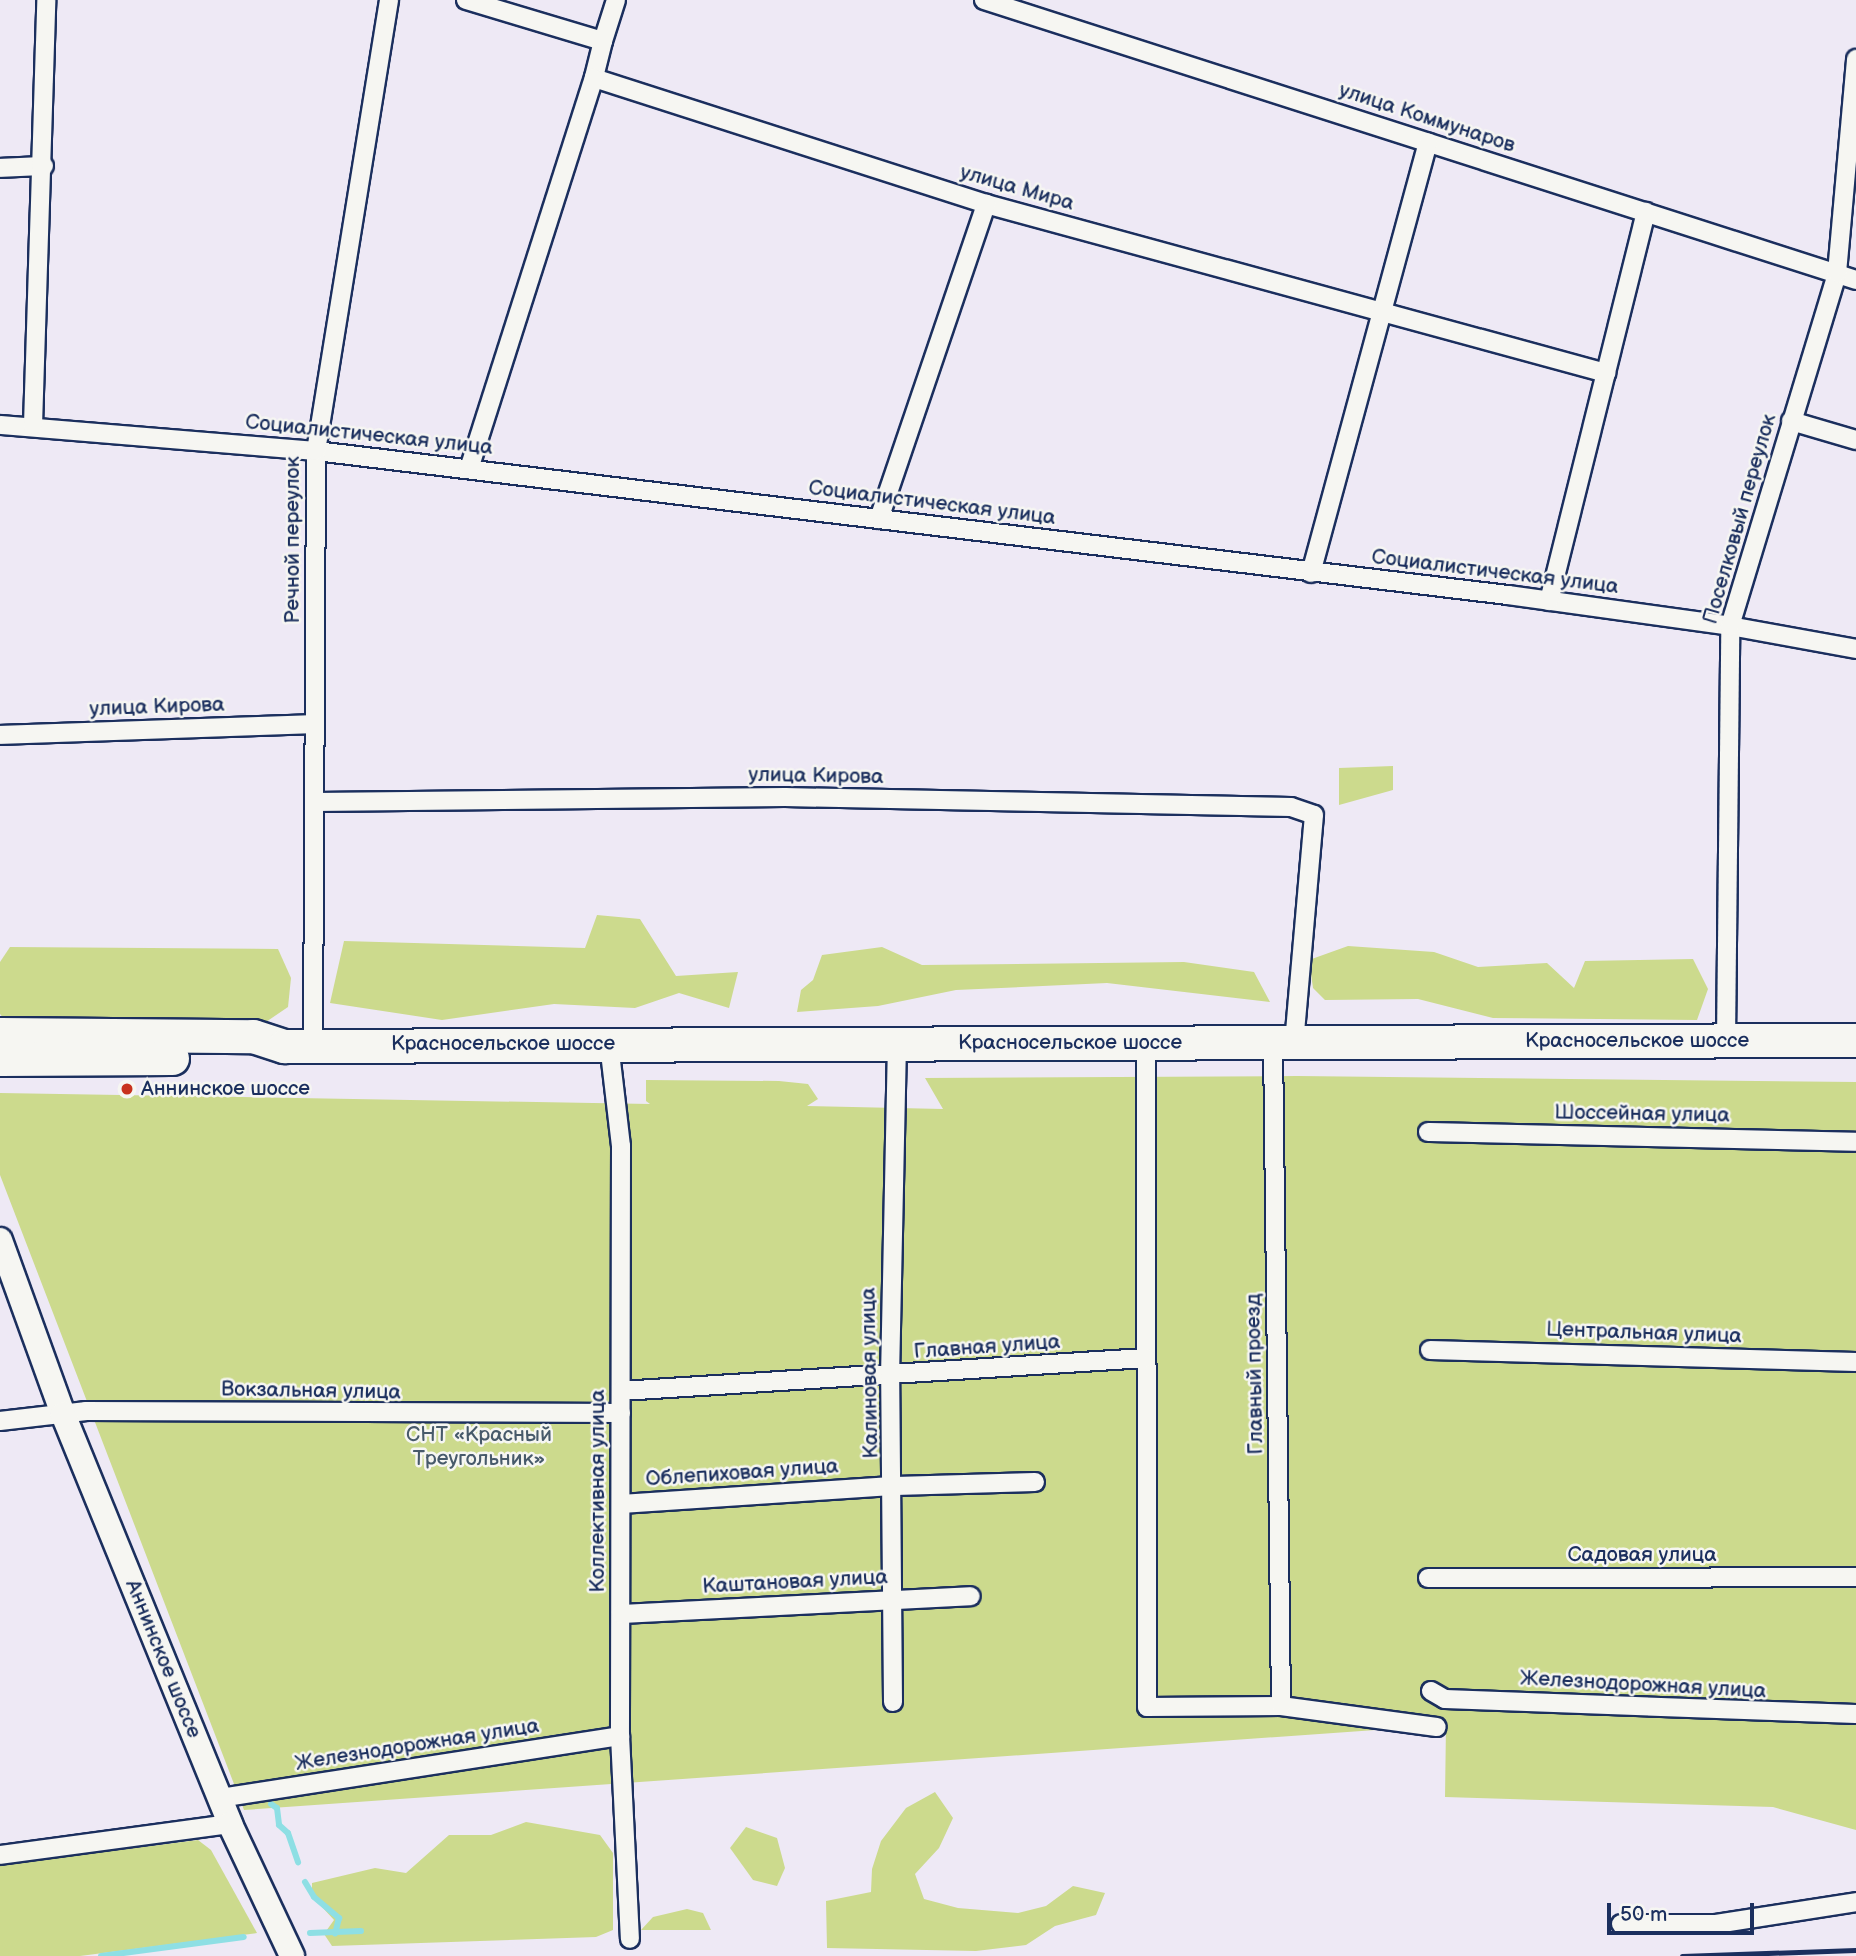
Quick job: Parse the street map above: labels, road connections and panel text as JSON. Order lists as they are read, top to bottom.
{
  "streets": {
    "highway": ["Красносельское шоссе"],
    "main road": ["Аннинское шоссе"],
    "street": [
      "улица Коммунаров",
      "улица Мира",
      "Социалистическая улица",
      "Поселковый переулок",
      "Речной переулок",
      "улица Кирова",
      "Шоссейная улица",
      "Центральная улица",
      "Главная улица",
      "Калиновая улица",
      "Главный проезд",
      "Вокзальная улица",
      "Облепиховая улица",
      "Коллективная улица",
      "Садовая улица",
      "Каштановая улица",
      "Железнодорожная улица"
    ]
  },
  "crossings": [
    ["улица Коммунаров", "Поселковый переулок"],
    ["Социалистическая улица", "Поселковый переулок"],
    ["Социалистическая улица", "Речной переулок"],
    ["Поселковый переулок", "Красносельское шоссе"],
    ["Речной переулок", "улица Кирова"],
    ["Речной переулок", "Красносельское шоссе"],
    ["улица Кирова", "Главный проезд"],
    ["Красносельское шоссе", "Калиновая улица"],
    ["Красносельское шоссе", "Главный проезд"],
    ["Красносельское шоссе", "Коллективная улица"],
    ["Главная улица", "Калиновая улица"],
    ["Главная улица", "Коллективная улица"],
    ["Калиновая улица", "Облепиховая улица"],
    ["Калиновая улица", "Каштановая улица"],
    ["Вокзальная улица", "Коллективная улица"],
    ["Вокзальная улица", "Аннинское шоссе"],
    ["Облепиховая улица", "Коллективная улица"],
    ["Коллективная улица", "Каштановая улица"],
    ["Коллективная улица", "Железнодорожная улица"],
    ["Аннинское шоссе", "Железнодорожная улица"]
  ],
  "parks": ["СНТ «Красный Треугольник»"],
  "places": ["Аннинское шоссе"],
  "scale_bar": "50 m"
}
